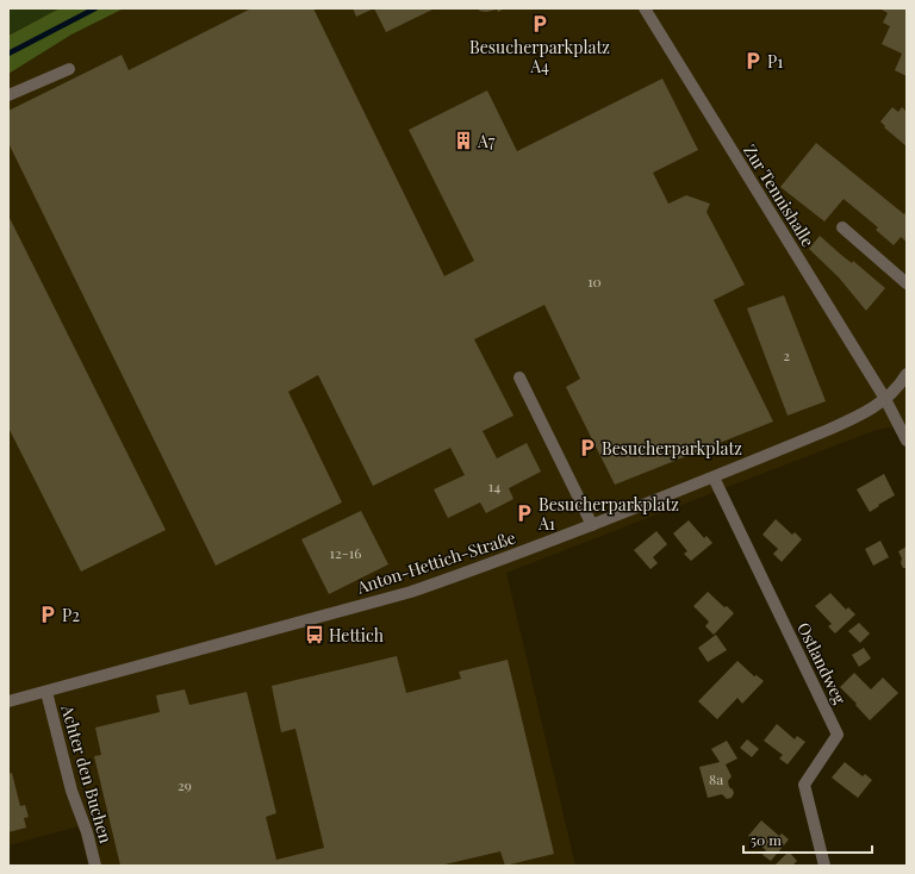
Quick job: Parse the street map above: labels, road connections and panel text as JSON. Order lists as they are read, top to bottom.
{
  "streets": {
    "street": [
      "Zur Tennishalle",
      "Anton-Hettich-Straße",
      "Ostlandweg",
      "Achter den Buchen"
    ]
  },
  "crossings": [
    ["Zur Tennishalle", "Anton-Hettich-Straße"],
    ["Anton-Hettich-Straße", "Ostlandweg"],
    ["Anton-Hettich-Straße", "Achter den Buchen"]
  ],
  "places": {
    "parking": [
      "Besucherparkplatz A4",
      "P1",
      "Besucherparkplatz",
      "Besucherparkplatz A1",
      "P2"
    ],
    "building": ["A7"],
    "bus stop": ["Hettich"]
  },
  "house_numbers": [
    "10",
    "2",
    "14",
    "12-16",
    "8a",
    "29"
  ],
  "scale_bar": "50 m"
}
